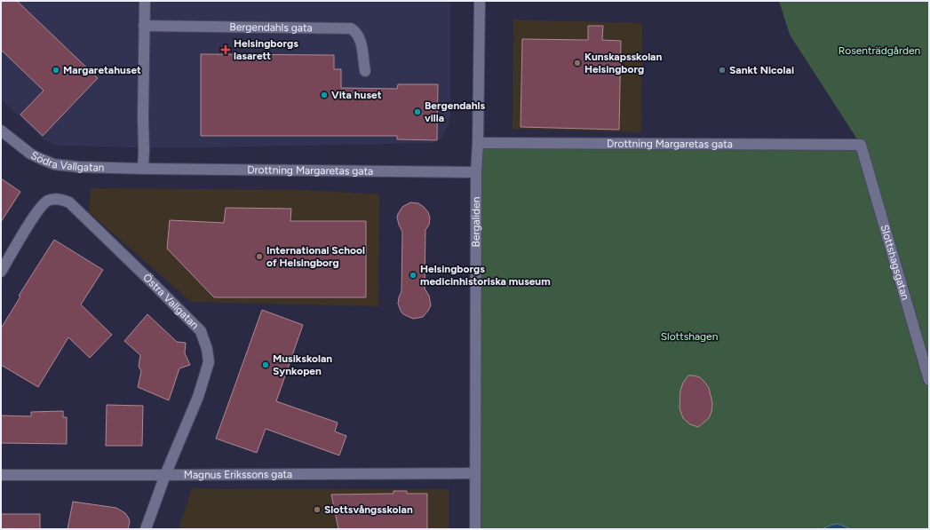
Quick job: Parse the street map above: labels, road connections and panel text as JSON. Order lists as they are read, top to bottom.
{
  "streets": {
    "street": [
      "Bergendahls gata",
      "Drottning Margaretas gata",
      "Södra Vallgatan",
      "Bergaliden",
      "Slottshagsgatan",
      "Östra Vallgatan",
      "Magnus Erikssons gata"
    ]
  },
  "crossings": [
    ["Drottning Margaretas gata", "Södra Vallgatan"],
    ["Drottning Margaretas gata", "Bergaliden"],
    ["Drottning Margaretas gata", "Slottshagsgatan"],
    ["Bergaliden", "Magnus Erikssons gata"],
    ["Östra Vallgatan", "Magnus Erikssons gata"]
  ],
  "parks": ["Rosenträdgården", "Slottshagen"],
  "places": {
    "health": ["Helsingborgs lasarett"],
    "other": [
      "Kunskapsskolan Helsingborg",
      "Margaretahuset",
      "Sankt Nicolai",
      "Vita huset",
      "Bergendahls villa",
      "International School of Helsingborg",
      "Helsingborgs medicinhistoriska museum",
      "Musikskolan Synkopen",
      "Slottsvångsskolan"
    ]
  }
}
